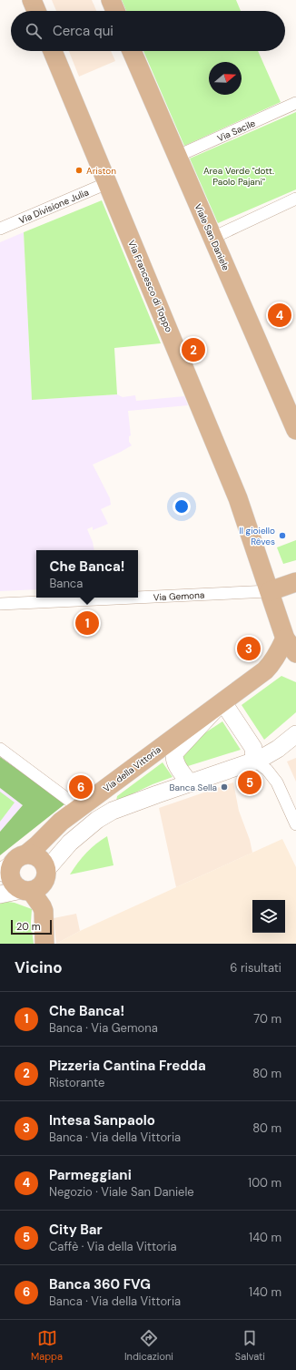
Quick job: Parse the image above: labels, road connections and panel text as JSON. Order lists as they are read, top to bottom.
{
  "streets": {
    "main road": ["Viale San Daniele", "Via Francesco di Toppo", "Via della Vittoria"],
    "street": ["Via Sacile", "Via Divisione Julia", "Via Gemona"]
  },
  "crossings": [
    ["Via Sacile", "Viale San Daniele"],
    ["Via Divisione Julia", "Via Francesco di Toppo"],
    ["Via Francesco di Toppo", "Via Gemona"],
    ["Via Francesco di Toppo", "Via della Vittoria"]
  ],
  "parks": ["Area Verde \"dott. Paolo Pajani\""],
  "places": ["Ariston", "Il gioiello Rêves", "Banca Sella"],
  "scale_bar": "20 m",
  "north": "right",
  "page": {
    "search": "Cerca qui",
    "pins": [
      "4",
      "2",
      "1",
      "3",
      "5",
      "6"
    ],
    "popup": ["Che Banca!", "Banca"],
    "scale": "20 m",
    "heading": ["Vicino", "6 risultati"],
    "list": [
      {
        "mark": "1",
        "name": "Che Banca!",
        "note": "Banca · Via Gemona",
        "value": "70 m"
      },
      {
        "mark": "2",
        "name": "Pizzeria Cantina Fredda",
        "note": "Ristorante",
        "value": "80 m"
      },
      {
        "mark": "3",
        "name": "Intesa Sanpaolo",
        "note": "Banca · Via della Vittoria",
        "value": "80 m"
      },
      {
        "mark": "4",
        "name": "Parmeggiani",
        "note": "Negozio · Viale San Daniele",
        "value": "100 m"
      },
      {
        "mark": "5",
        "name": "City Bar",
        "note": "Caffè · Via della Vittoria",
        "value": "140 m"
      },
      {
        "mark": "6",
        "name": "Banca 360 FVG",
        "note": "Banca · Via della Vittoria",
        "value": "140 m"
      }
    ],
    "nav": ["Mappa", "Indicazioni", "Salvati"]
  }
}
